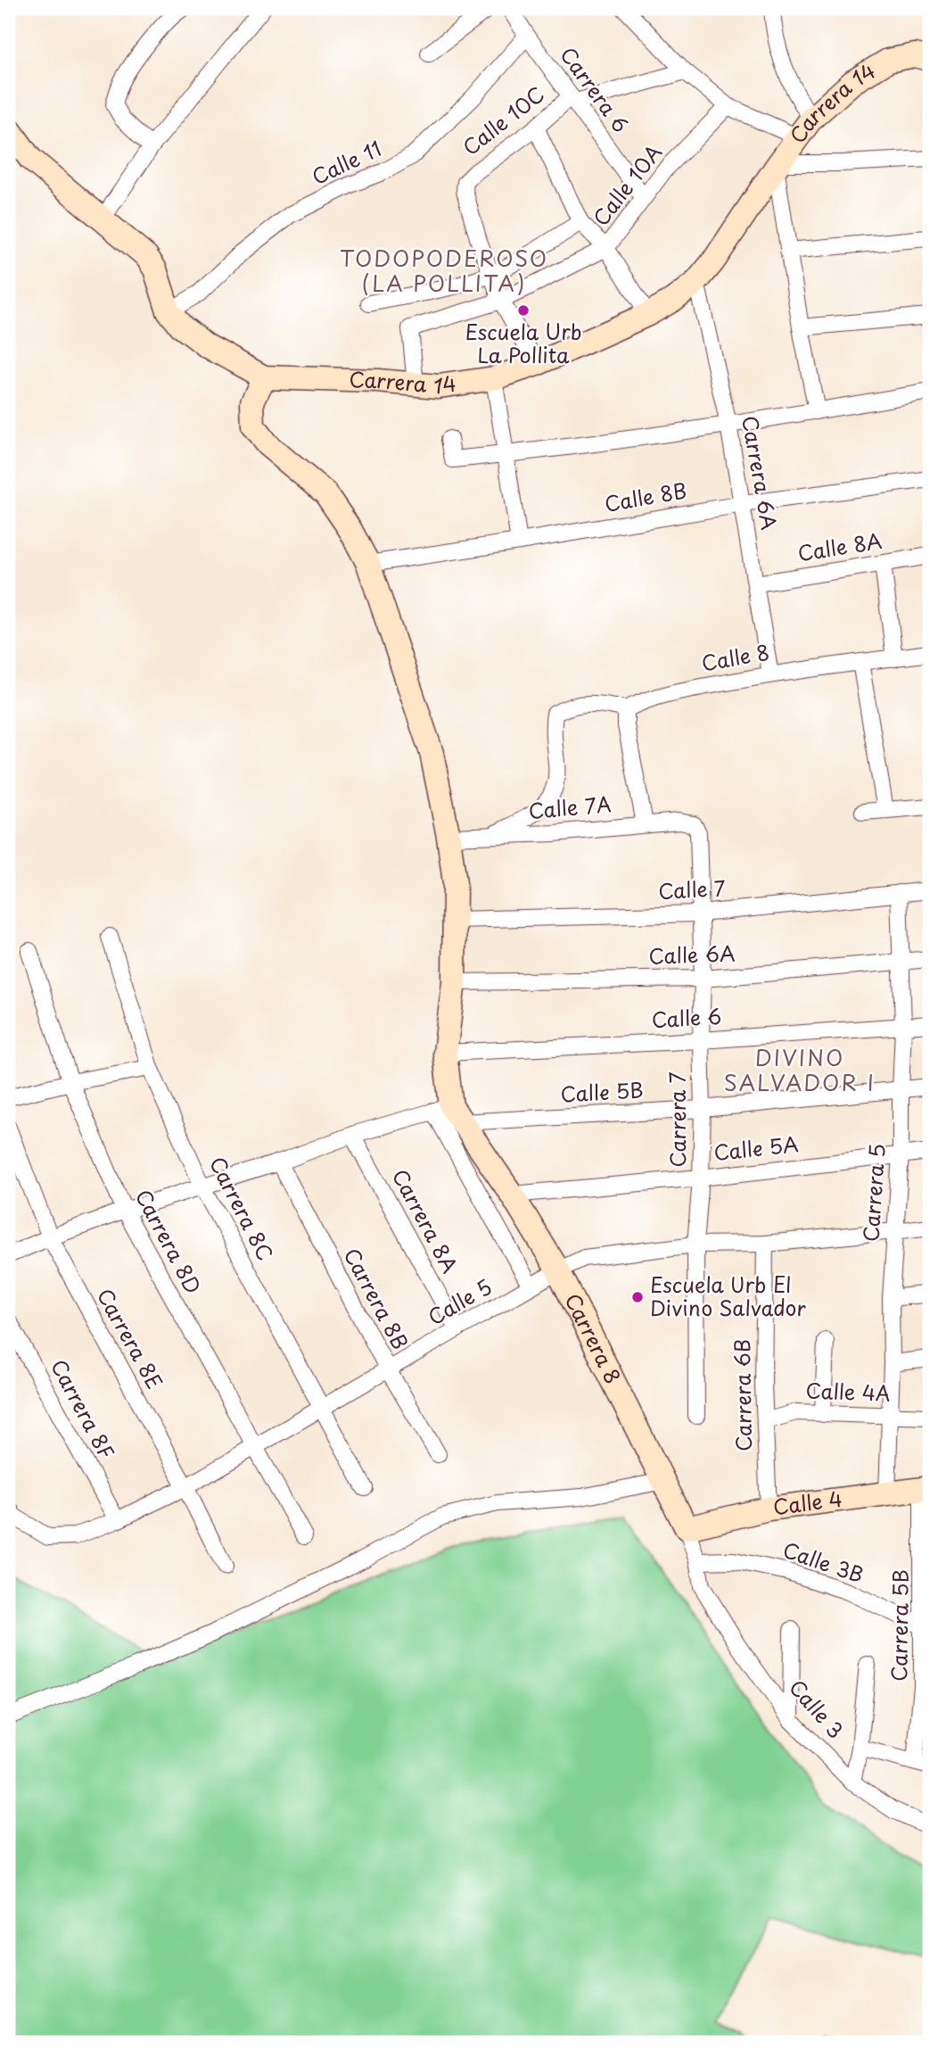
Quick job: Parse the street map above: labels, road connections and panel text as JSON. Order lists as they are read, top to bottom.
{
  "streets": {
    "street": [
      "Carrera 6",
      "Carrera 14",
      "Calle 10C",
      "Calle 11",
      "Calle 10A",
      "Carrera 6A",
      "Calle 8B",
      "Calle 8A",
      "Calle 8",
      "Calle 7A",
      "Calle 7",
      "Calle 6A",
      "Calle 6",
      "Calle 5B",
      "Carrera 7",
      "Calle 5A",
      "Carrera 5",
      "Carrera 8C",
      "Carrera 8A",
      "Carrera 8D",
      "Carrera 8B",
      "Calle 5",
      "Carrera 8",
      "Carrera 8E",
      "Calle 4A",
      "Carrera 6B",
      "Carrera 8F",
      "Calle 4",
      "Calle 3B",
      "Carrera 5B",
      "Calle 3"
    ]
  },
  "crossings": [
    ["Carrera 6", "Calle 10C"],
    ["Carrera 6", "Calle 11"],
    ["Carrera 6", "Calle 10A"],
    ["Carrera 14", "Calle 11"],
    ["Carrera 14", "Calle 10A"],
    ["Carrera 14", "Carrera 6A"],
    ["Carrera 6A", "Calle 8B"],
    ["Carrera 6A", "Calle 8A"],
    ["Carrera 6A", "Calle 8"],
    ["Calle 7A", "Carrera 7"],
    ["Calle 7", "Carrera 7"],
    ["Calle 7", "Carrera 5"],
    ["Calle 6A", "Carrera 7"],
    ["Calle 6A", "Carrera 5"],
    ["Calle 6", "Carrera 7"],
    ["Calle 6", "Carrera 5"],
    ["Calle 5B", "Carrera 7"],
    ["Calle 5B", "Carrera 5"],
    ["Calle 5B", "Carrera 8C"],
    ["Calle 5B", "Carrera 8A"],
    ["Calle 5B", "Carrera 8D"],
    ["Calle 5B", "Carrera 8B"],
    ["Calle 5B", "Carrera 8"],
    ["Calle 5B", "Carrera 8E"],
    ["Carrera 7", "Calle 5A"],
    ["Carrera 7", "Calle 5"],
    ["Calle 5A", "Carrera 5"],
    ["Calle 5A", "Carrera 8"],
    ["Carrera 5", "Calle 5"],
    ["Carrera 5", "Calle 4A"],
    ["Carrera 5", "Calle 4"],
    ["Carrera 8C", "Calle 5"],
    ["Carrera 8A", "Calle 5"],
    ["Carrera 8D", "Calle 5"],
    ["Carrera 8B", "Calle 5"],
    ["Calle 5", "Carrera 8"],
    ["Calle 5", "Carrera 8E"],
    ["Calle 5", "Carrera 6B"],
    ["Calle 5", "Carrera 8F"],
    ["Carrera 8", "Calle 4"],
    ["Carrera 8", "Calle 3B"],
    ["Carrera 8", "Calle 3"],
    ["Calle 4A", "Carrera 6B"],
    ["Carrera 6B", "Calle 4"],
    ["Calle 4", "Carrera 5B"],
    ["Calle 3B", "Carrera 5B"]
  ],
  "districts": ["TODOPODEROSO (LA POLLITA)", "DIVINO SALVADOR I"],
  "places": ["Escuela Urb La Pollita", "Escuela Urb El Divino Salvador"]
}
